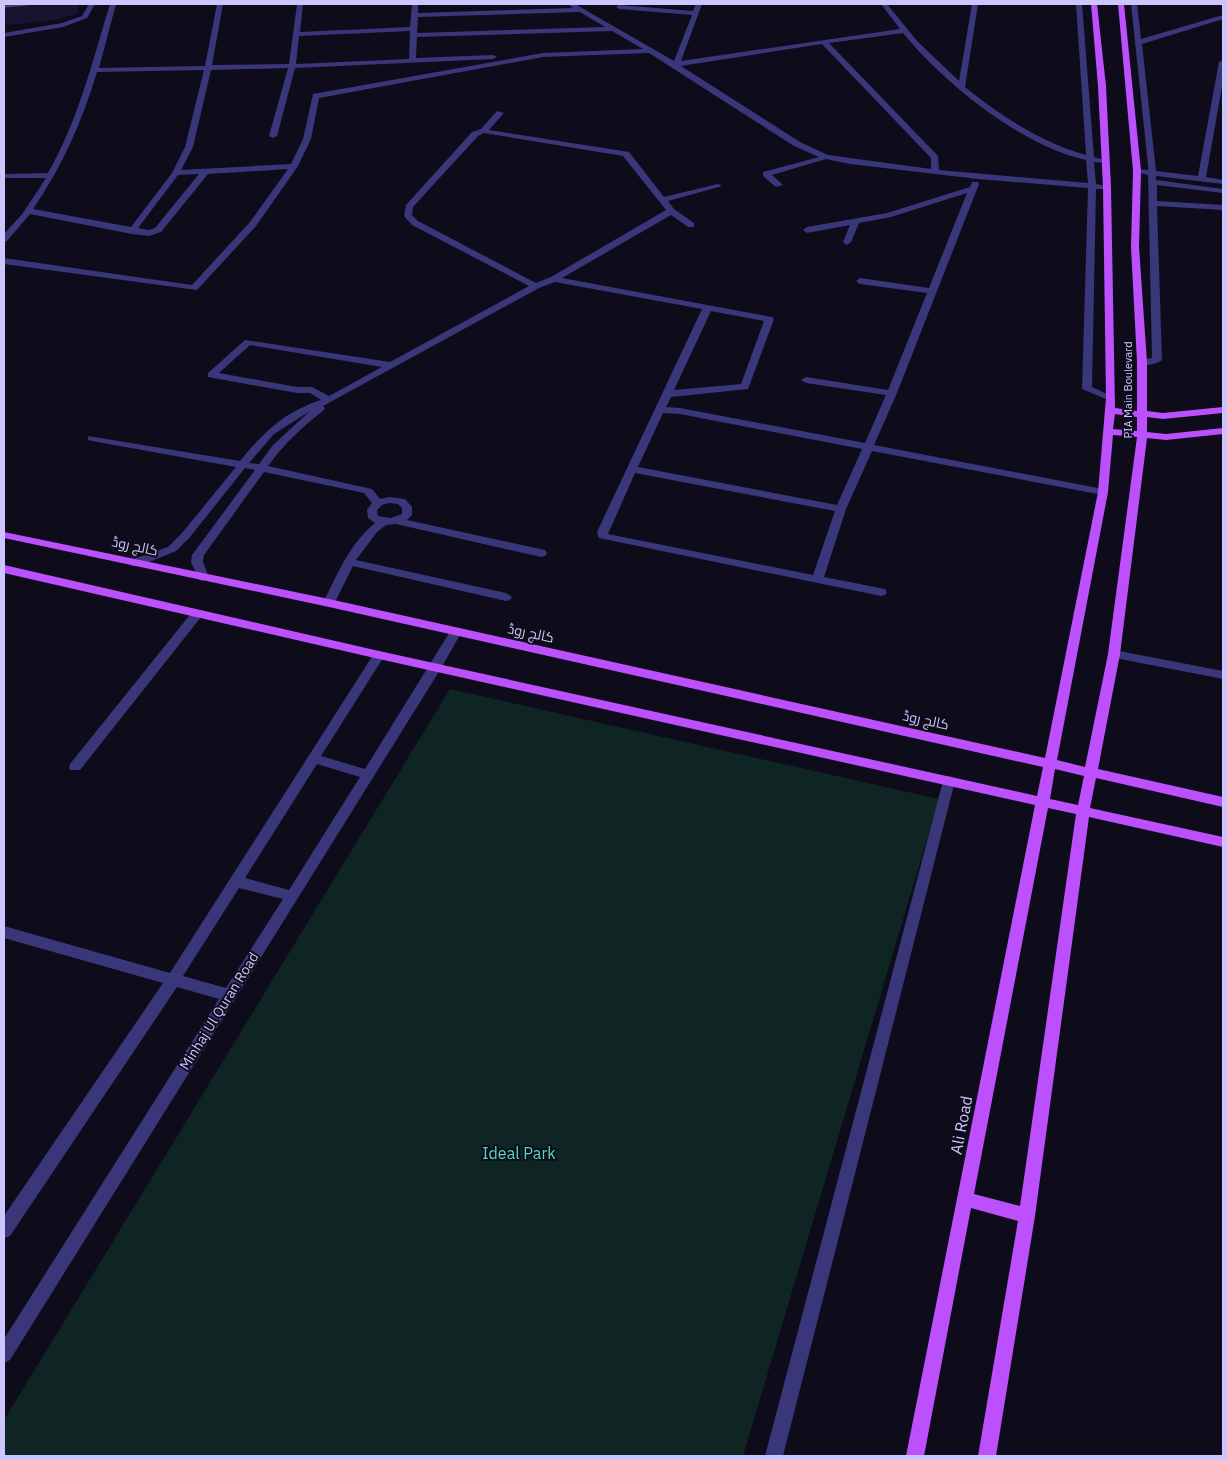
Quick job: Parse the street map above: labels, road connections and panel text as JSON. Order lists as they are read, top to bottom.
{
  "streets": {
    "main road": ["PIA Main Boulevard", "کالج روڈ", "Ali Road"],
    "street": ["Minhaj Ul Quran Road"]
  },
  "crossings": [
    ["PIA Main Boulevard", "کالج روڈ"],
    ["PIA Main Boulevard", "Ali Road"],
    ["کالج روڈ", "Minhaj Ul Quran Road"],
    ["کالج روڈ", "Ali Road"]
  ],
  "parks": ["Ideal Park"]
}
